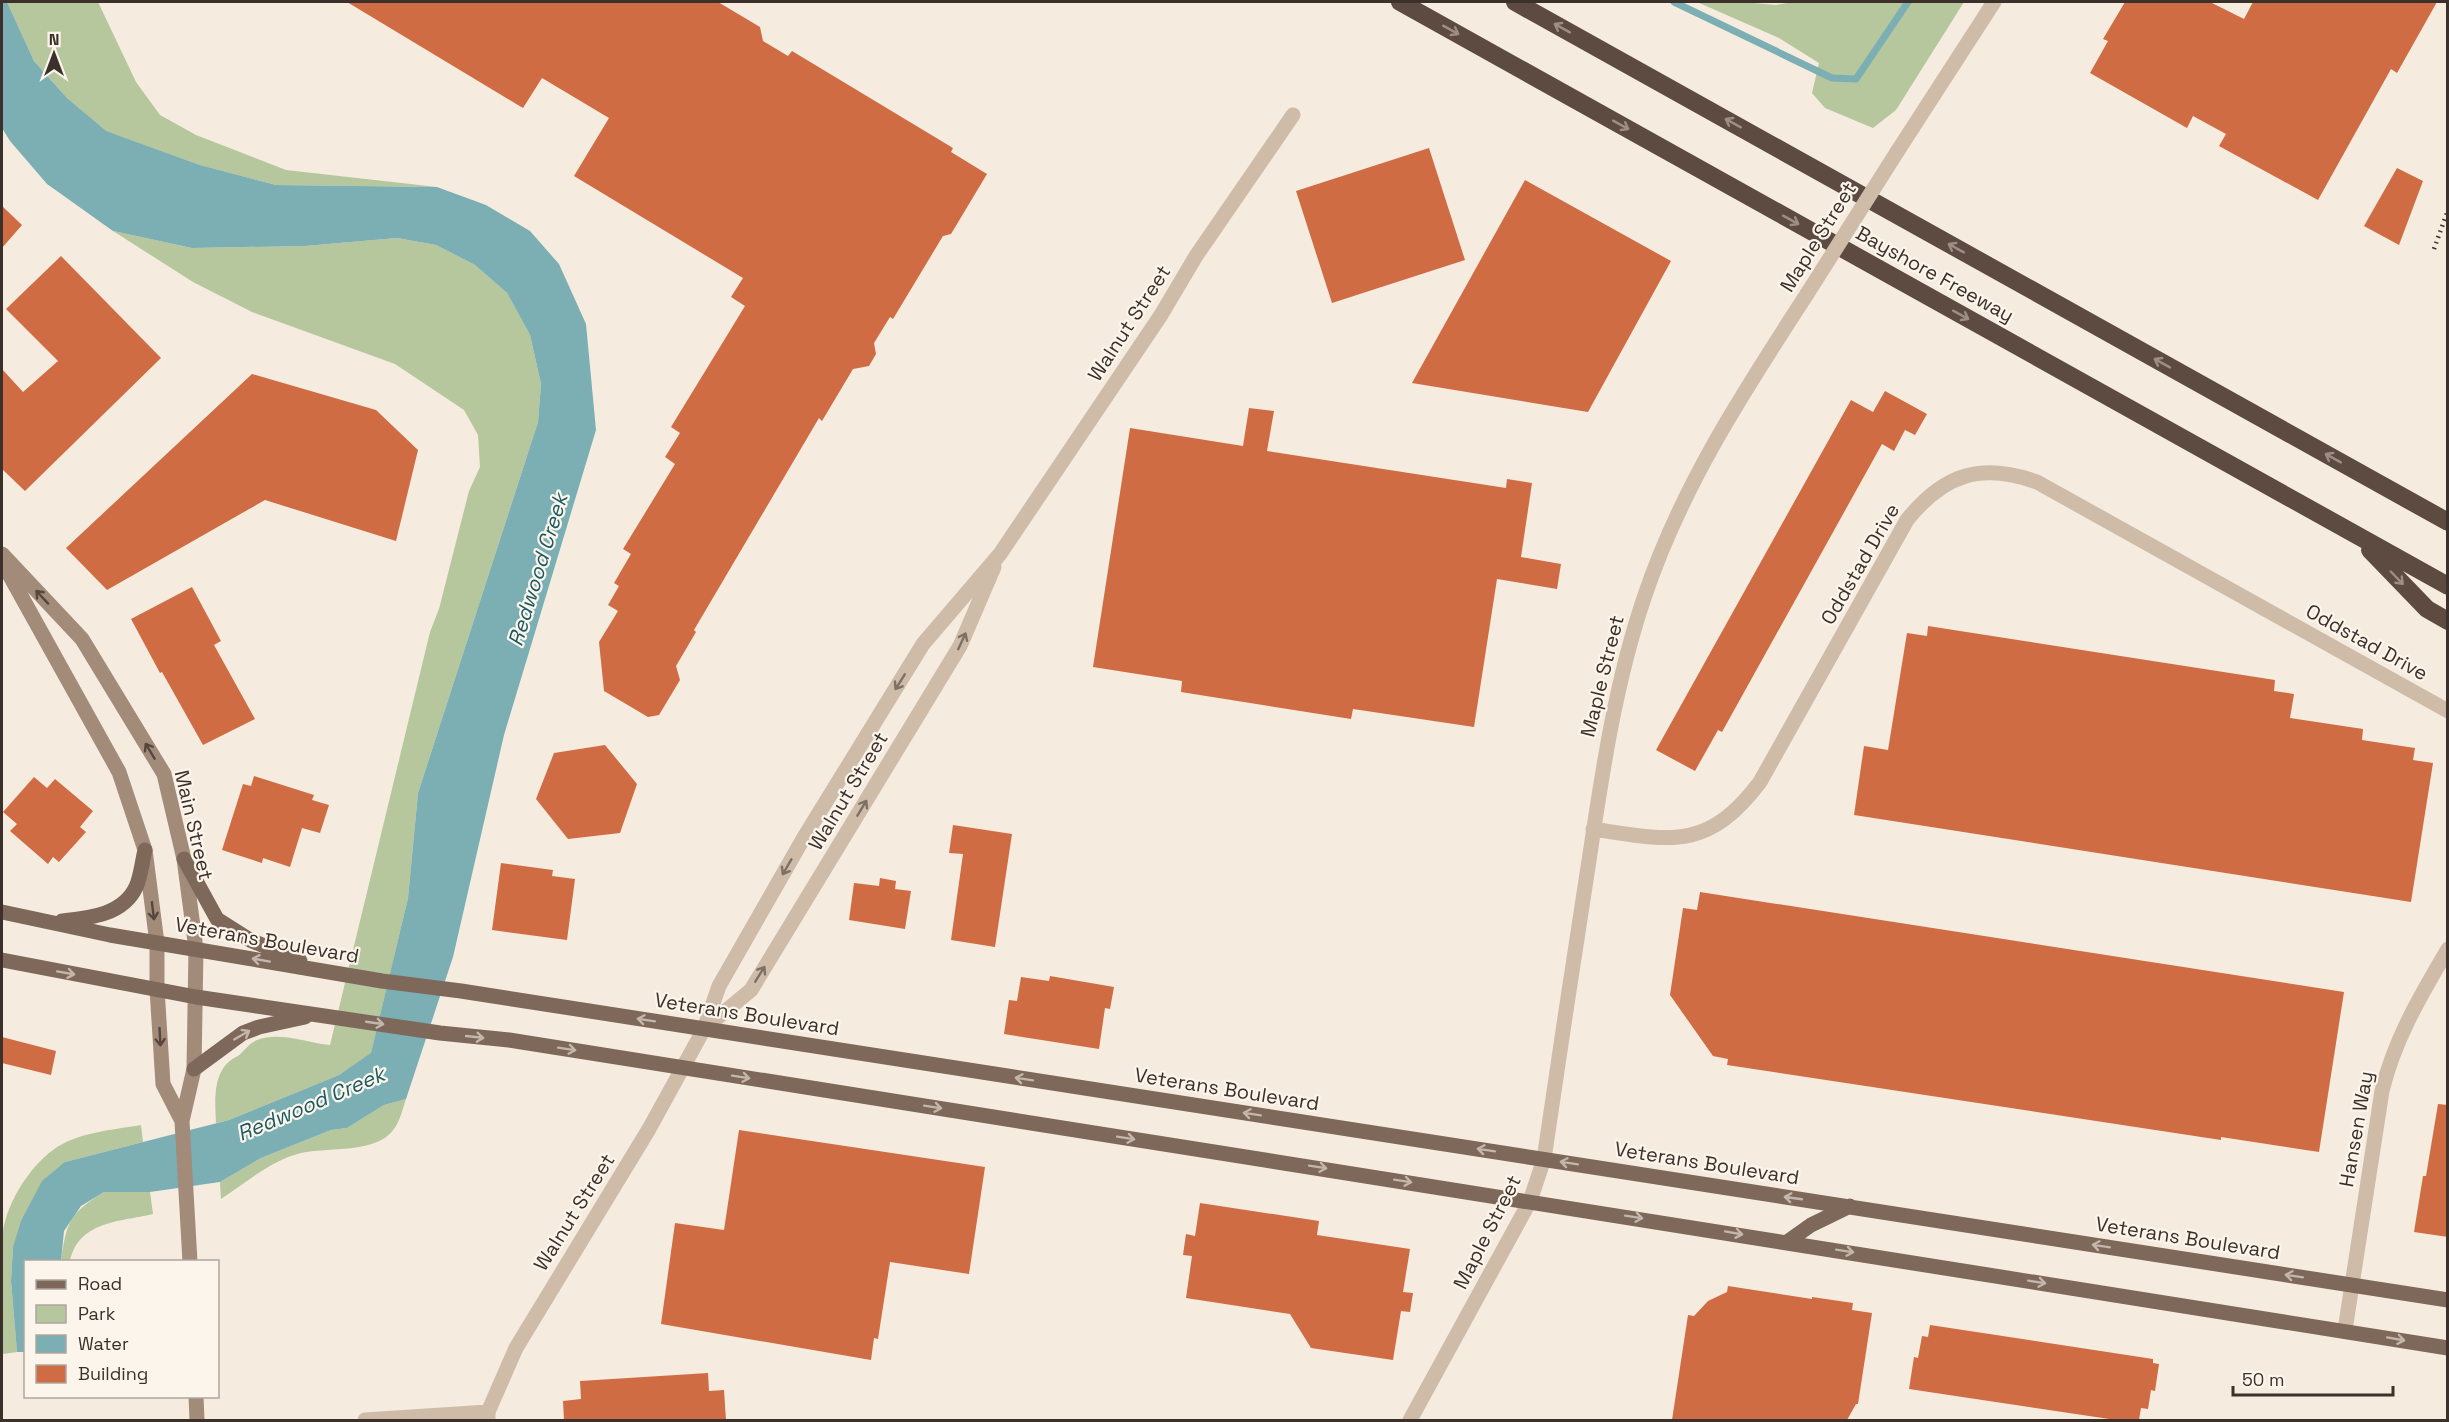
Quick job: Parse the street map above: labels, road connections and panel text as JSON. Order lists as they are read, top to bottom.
{
  "streets": {
    "highway": ["Bayshore Freeway"],
    "main road": ["Veterans Boulevard"],
    "street": [
      "Maple Street",
      "Walnut Street",
      "Oddstad Drive",
      "Main Street",
      "Hansen Way"
    ]
  },
  "crossings": [
    ["Maple Street", "Oddstad Drive"],
    ["Maple Street", "Veterans Boulevard"],
    ["Walnut Street", "Veterans Boulevard"],
    ["Main Street", "Veterans Boulevard"],
    ["Veterans Boulevard", "Hansen Way"]
  ],
  "water": ["Redwood Creek"],
  "legend": [
    "Road",
    "Park",
    "Water",
    "Building"
  ],
  "scale_bar": "50 m",
  "north": "top"
}
